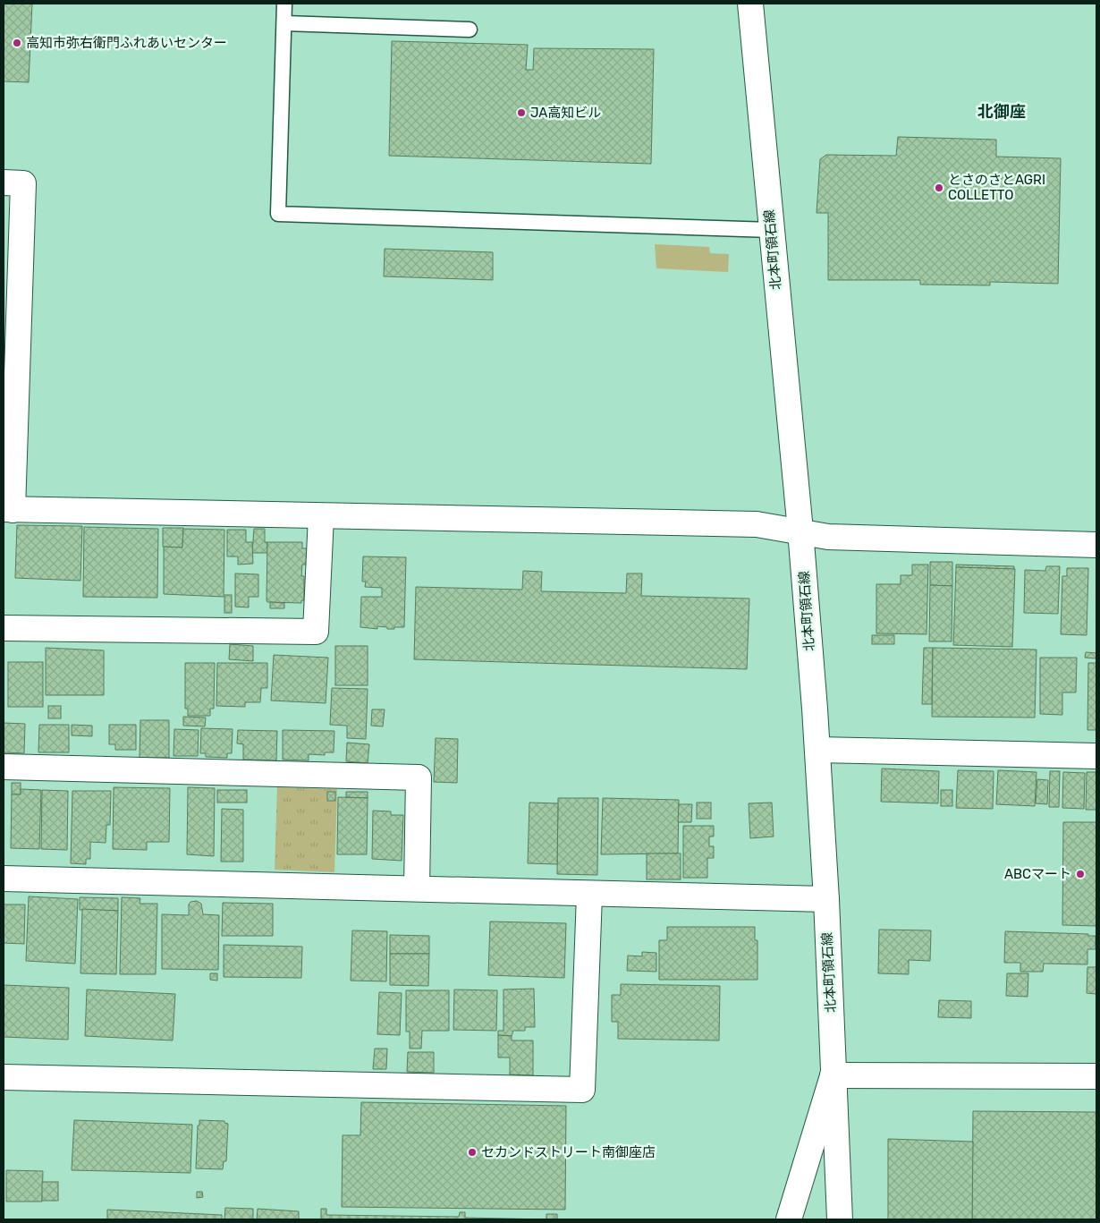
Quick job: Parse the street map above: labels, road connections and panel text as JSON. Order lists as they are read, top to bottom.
{
  "streets": {
    "street": ["北本町領石線"]
  },
  "districts": ["北御座"],
  "places": [
    "高知市弥右衛門ふれあいセンター",
    "JA高知ビル",
    "とさのさとAGRI COLLETTO",
    "ABCマート",
    "セカンドストリート南御座店"
  ]
}
